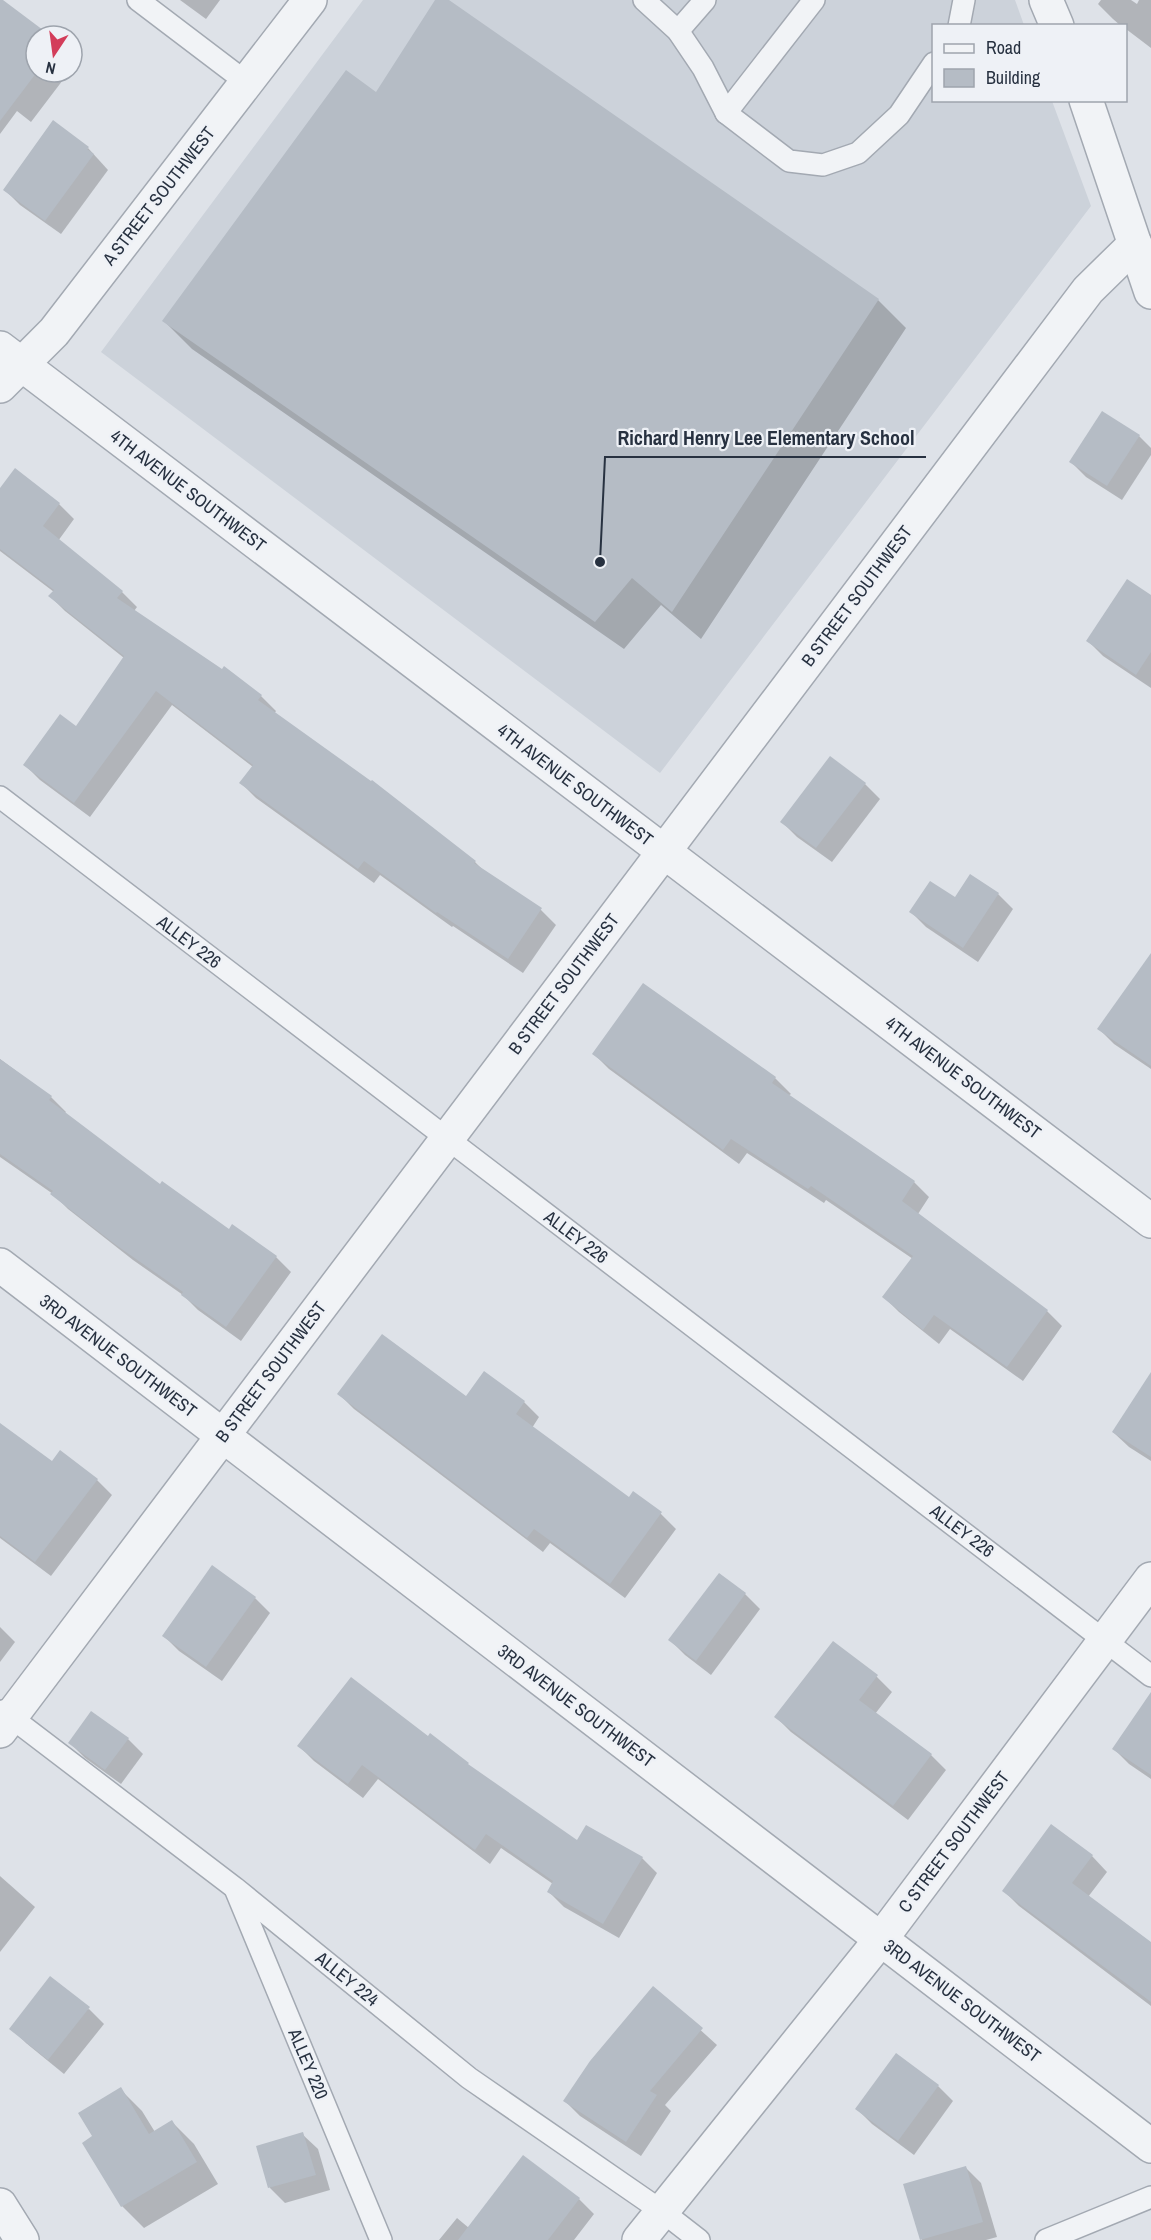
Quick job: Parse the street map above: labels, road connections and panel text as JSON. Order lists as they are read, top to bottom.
{
  "streets": {
    "street": [
      "A STREET SOUTHWEST",
      "4TH AVENUE SOUTHWEST",
      "B STREET SOUTHWEST",
      "3RD AVENUE SOUTHWEST",
      "C STREET SOUTHWEST"
    ],
    "lane": ["ALLEY 226", "ALLEY 224", "ALLEY 220"]
  },
  "crossings": [
    ["A STREET SOUTHWEST", "4TH AVENUE SOUTHWEST"],
    ["4TH AVENUE SOUTHWEST", "B STREET SOUTHWEST"],
    ["B STREET SOUTHWEST", "ALLEY 226"],
    ["B STREET SOUTHWEST", "3RD AVENUE SOUTHWEST"],
    ["B STREET SOUTHWEST", "ALLEY 224"],
    ["ALLEY 226", "C STREET SOUTHWEST"],
    ["3RD AVENUE SOUTHWEST", "C STREET SOUTHWEST"],
    ["C STREET SOUTHWEST", "ALLEY 224"],
    ["ALLEY 224", "ALLEY 220"]
  ],
  "places": ["Richard Henry Lee Elementary School"],
  "legend": ["Road", "Building"],
  "north": "bottom"
}
